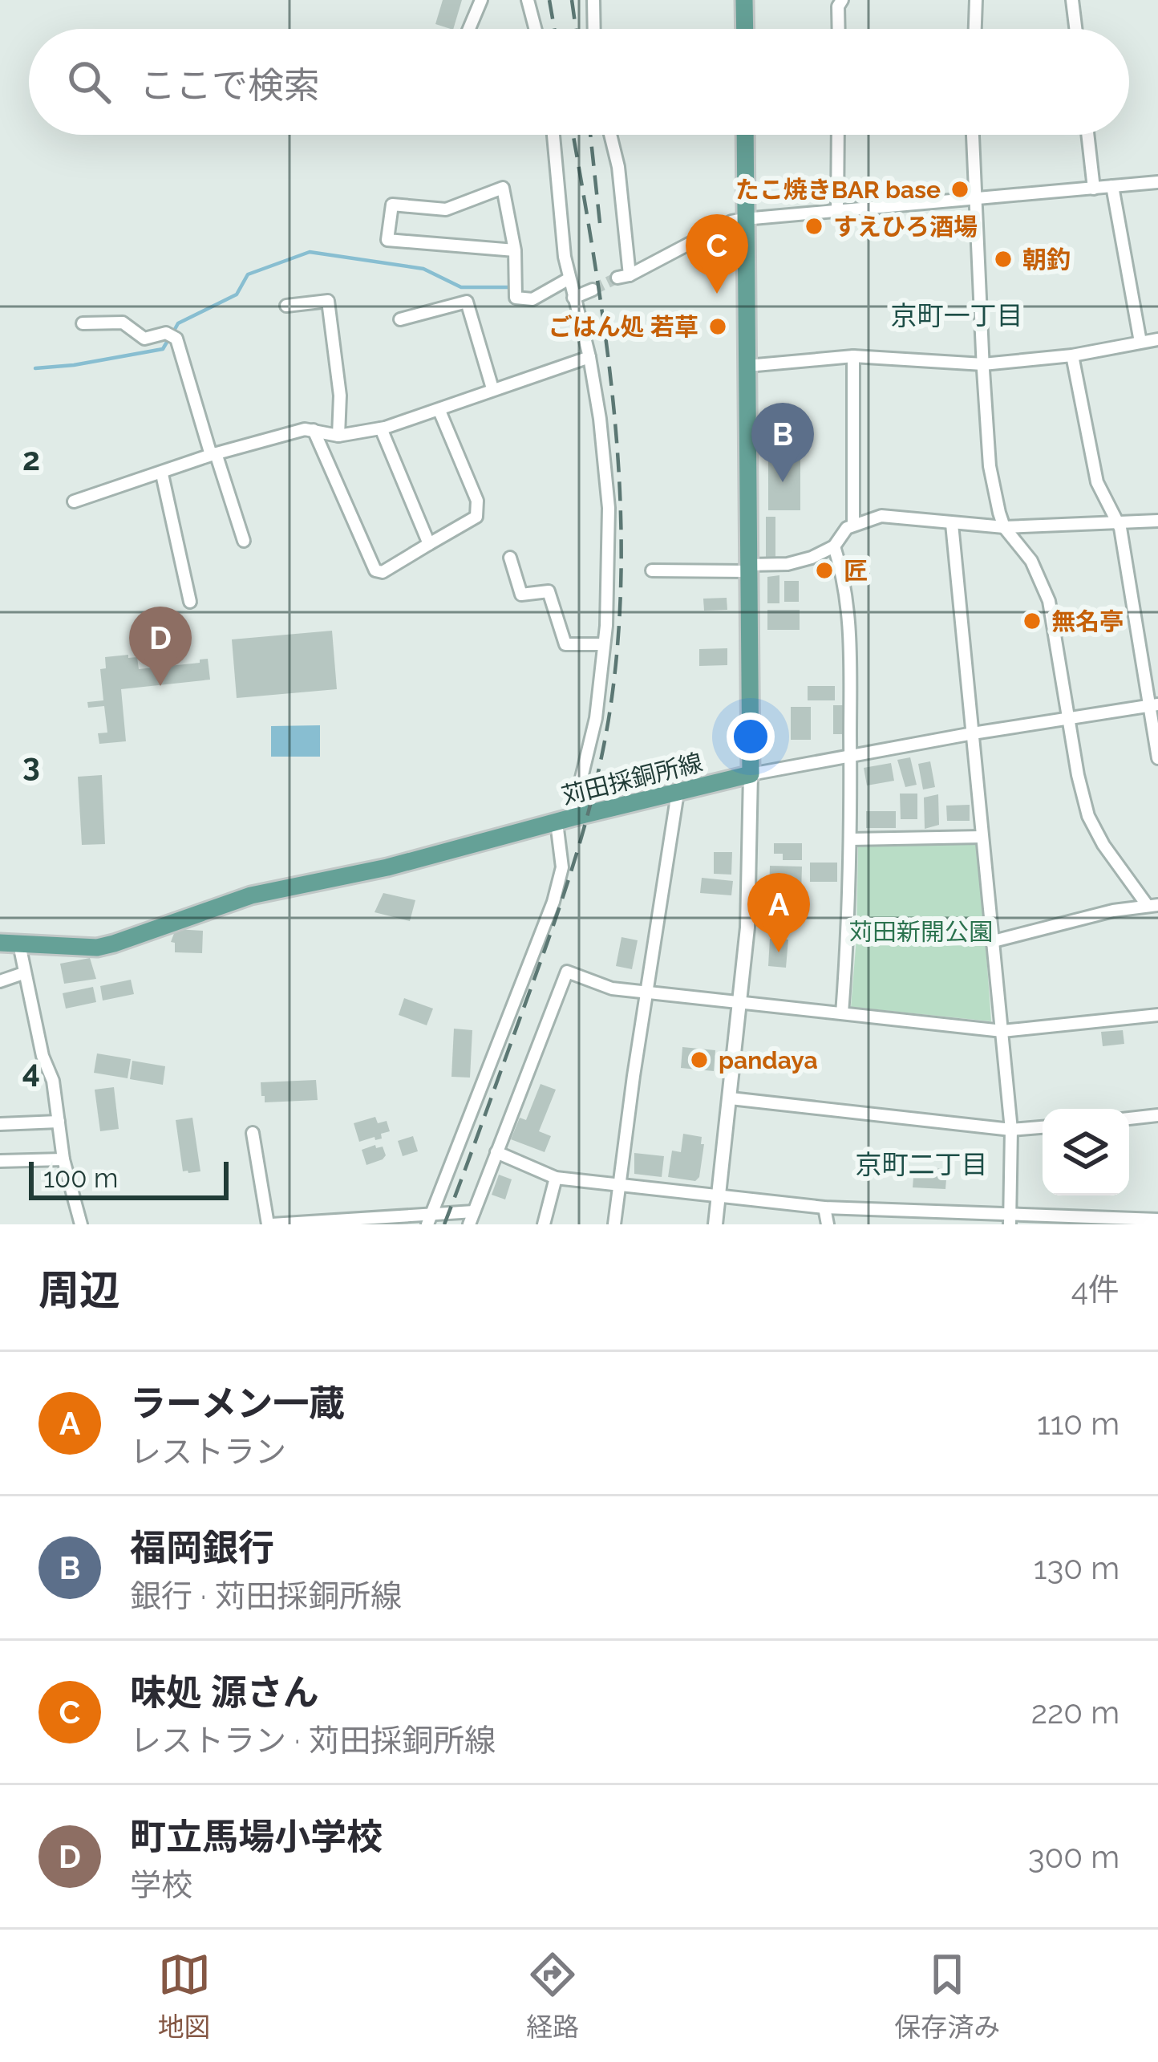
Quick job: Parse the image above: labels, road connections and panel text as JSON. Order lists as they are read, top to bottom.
{
  "streets": {
    "main road": ["苅田採銅所線"]
  },
  "districts": ["京町一丁目", "京町二丁目"],
  "parks": ["苅田新開公園"],
  "places": [
    "たこ焼きBAR base",
    "すえひろ酒場",
    "朝釣",
    "ごはん処 若草",
    "匠",
    "無名亭",
    "pandaya"
  ],
  "scale_bar": "100 m",
  "page": {
    "search": "ここで検索",
    "pins": [
      "C",
      "B",
      "D",
      "A"
    ],
    "scale": "100 m",
    "heading": ["周辺", "4件"],
    "list": [
      {
        "mark": "A",
        "name": "ラーメン一蔵",
        "note": "レストラン",
        "value": "110 m"
      },
      {
        "mark": "B",
        "name": "福岡銀行",
        "note": "銀行 · 苅田採銅所線",
        "value": "130 m"
      },
      {
        "mark": "C",
        "name": "味処 源さん",
        "note": "レストラン · 苅田採銅所線",
        "value": "220 m"
      },
      {
        "mark": "D",
        "name": "町立馬場小学校",
        "note": "学校",
        "value": "300 m"
      }
    ],
    "nav": ["地図", "経路", "保存済み"]
  },
  "grid": {
    "rows": ["2", "3", "4"]
  }
}
